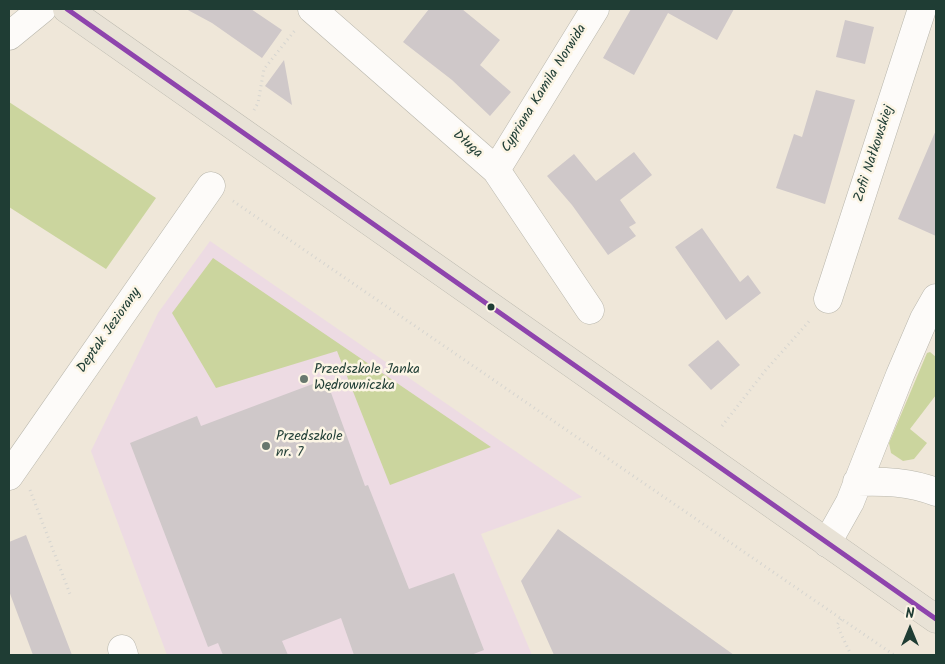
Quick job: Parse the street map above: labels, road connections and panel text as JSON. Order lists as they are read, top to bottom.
{
  "streets": {
    "street": [
      "Cypriana Kamila Norwida",
      "Długa",
      "Zofii Nałkowskiej",
      "Deptak Jeziorany"
    ]
  },
  "crossings": [
    ["Cypriana Kamila Norwida", "Długa"]
  ],
  "places": ["Przedszkole Janka Wędrowniczka", "Przedszkole nr. 7"],
  "north": "top"
}
